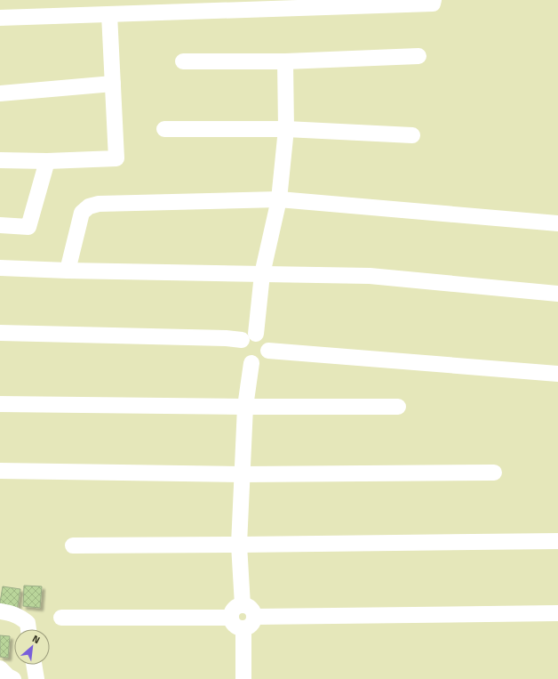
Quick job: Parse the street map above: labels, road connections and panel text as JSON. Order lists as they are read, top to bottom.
{
  "north": "top right"
}
